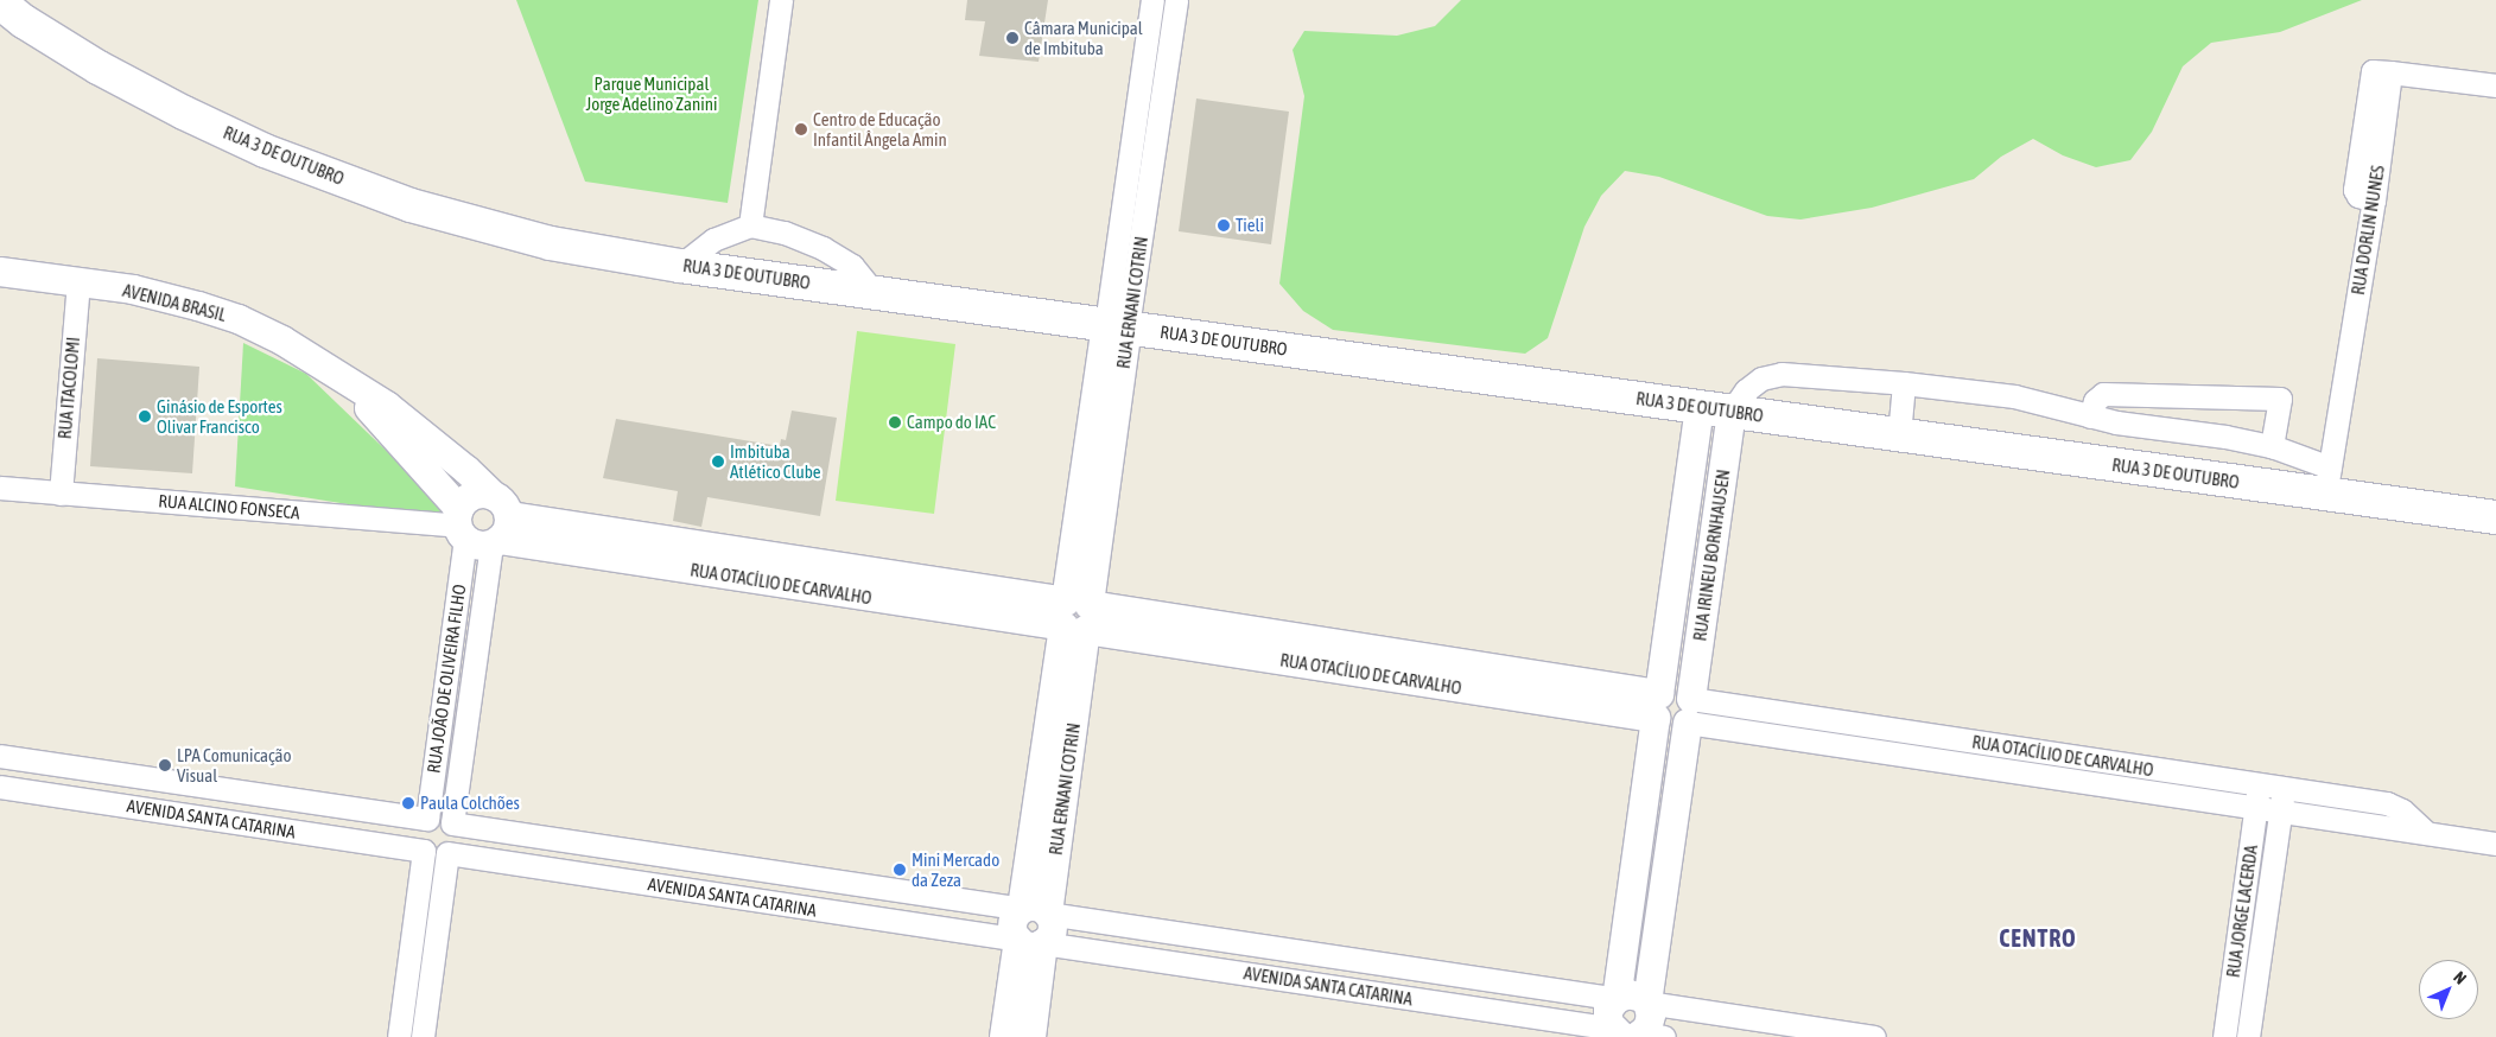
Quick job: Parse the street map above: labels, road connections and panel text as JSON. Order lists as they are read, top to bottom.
{
  "streets": {
    "main road": ["RUA 3 DE OUTUBRO"],
    "street": [
      "RUA DORLIN NUNES",
      "AVENIDA BRASIL",
      "RUA ERNANI COTRIN",
      "RUA ITACOLOMI",
      "RUA ALCINO FONSECA",
      "RUA IRINEU BORNHAUSEN",
      "RUA OTACÍLIO DE CARVALHO",
      "RUA JOÃO DE OLIVEIRA FILHO",
      "AVENIDA SANTA CATARINA",
      "RUA JORGE LACERDA"
    ]
  },
  "crossings": [
    ["RUA 3 DE OUTUBRO", "RUA DORLIN NUNES"],
    ["RUA 3 DE OUTUBRO", "RUA ERNANI COTRIN"],
    ["RUA 3 DE OUTUBRO", "RUA IRINEU BORNHAUSEN"],
    ["AVENIDA BRASIL", "RUA ITACOLOMI"],
    ["AVENIDA BRASIL", "RUA ALCINO FONSECA"],
    ["AVENIDA BRASIL", "RUA OTACÍLIO DE CARVALHO"],
    ["AVENIDA BRASIL", "RUA JOÃO DE OLIVEIRA FILHO"],
    ["RUA ERNANI COTRIN", "RUA OTACÍLIO DE CARVALHO"],
    ["RUA ERNANI COTRIN", "AVENIDA SANTA CATARINA"],
    ["RUA ITACOLOMI", "RUA ALCINO FONSECA"],
    ["RUA ALCINO FONSECA", "RUA OTACÍLIO DE CARVALHO"],
    ["RUA ALCINO FONSECA", "RUA JOÃO DE OLIVEIRA FILHO"],
    ["RUA IRINEU BORNHAUSEN", "RUA OTACÍLIO DE CARVALHO"],
    ["RUA IRINEU BORNHAUSEN", "AVENIDA SANTA CATARINA"],
    ["RUA OTACÍLIO DE CARVALHO", "RUA JOÃO DE OLIVEIRA FILHO"],
    ["RUA OTACÍLIO DE CARVALHO", "RUA JORGE LACERDA"],
    ["RUA JOÃO DE OLIVEIRA FILHO", "AVENIDA SANTA CATARINA"]
  ],
  "districts": ["CENTRO"],
  "parks": ["Parque Municipal Jorge Adelino Zanini"],
  "places": [
    "Câmara Municipal de Imbituba",
    "Centro de Educação Infantil Ângela Amin",
    "Tieli",
    "Ginásio de Esportes Olivar Francisco",
    "Campo do IAC",
    "Imbituba Atlético Clube",
    "LPA Comunicação Visual",
    "Paula Colchões",
    "Mini Mercado da Zeza"
  ],
  "north": "top right"
}
